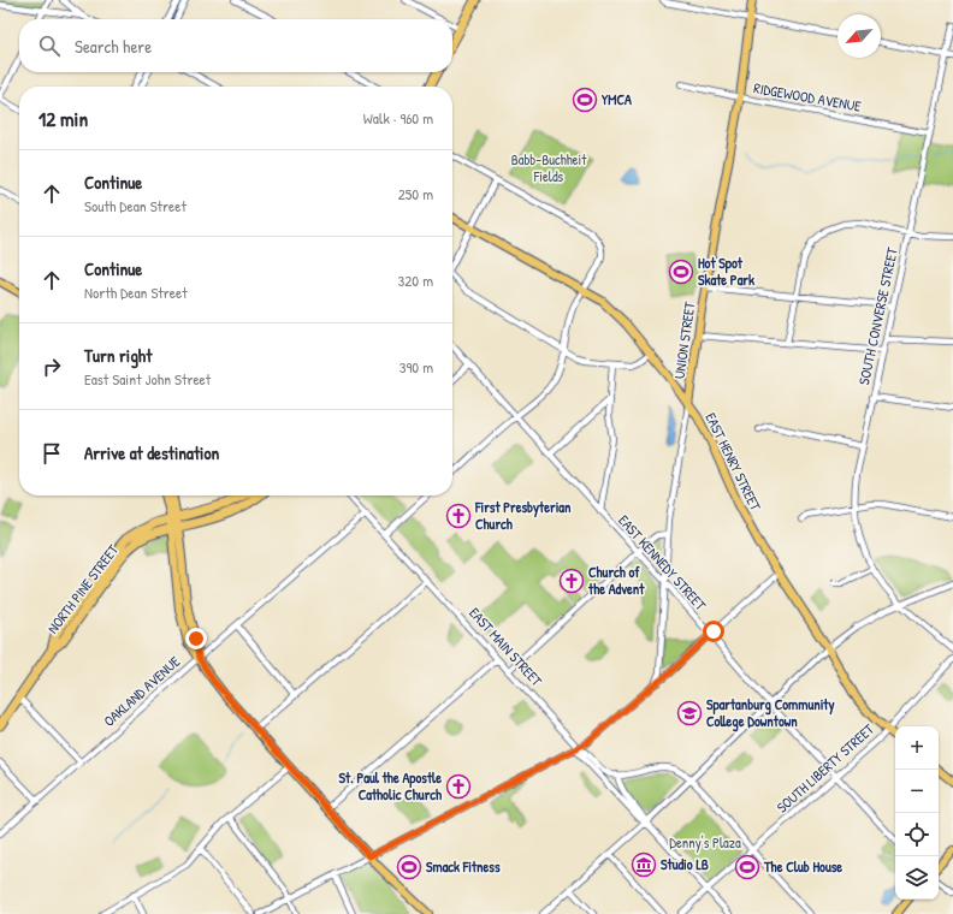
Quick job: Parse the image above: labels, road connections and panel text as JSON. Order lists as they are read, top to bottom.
{
  "streets": {
    "highway": ["NORTH PINE STREET"],
    "main road": ["UNION STREET", "EAST HENRY STREET"],
    "street": [
      "RIDGEWOOD AVENUE",
      "SOUTH CONVERSE STREET",
      "EAST KENNEDY STREET",
      "EAST MAIN STREET",
      "OAKLAND AVENUE",
      "SOUTH LIBERTY STREET"
    ]
  },
  "crossings": [
    ["RIDGEWOOD AVENUE", "SOUTH CONVERSE STREET"],
    ["RIDGEWOOD AVENUE", "UNION STREET"],
    ["UNION STREET", "EAST HENRY STREET"],
    ["UNION STREET", "EAST KENNEDY STREET"],
    ["EAST HENRY STREET", "SOUTH LIBERTY STREET"],
    ["EAST KENNEDY STREET", "SOUTH LIBERTY STREET"],
    ["EAST MAIN STREET", "OAKLAND AVENUE"],
    ["EAST MAIN STREET", "SOUTH LIBERTY STREET"]
  ],
  "parks": ["Babb-Buchheit Fields", "Denny's Plaza"],
  "places": {
    "sports": [
      "YMCA",
      "Hot Spot Skate Park",
      "Smack Fitness",
      "The Club House"
    ],
    "church": ["First Presbyterian Church", "Church of the Advent", "St. Paul the Apostle Catholic Church"],
    "school or university": ["Spartanburg Community College Downtown"],
    "museum": ["Studio LB"]
  },
  "north": "bottom left",
  "page": {
    "search": "Search here",
    "heading": ["12 min", "Walk · 960 m"],
    "list": [
      ["Continue", "South Dean Street", "250 m"],
      ["Continue", "North Dean Street", "320 m"],
      ["Turn right", "East Saint John Street", "390 m"],
      "Arrive at destination"
    ],
    "map_buttons": ["+", "−"]
  }
}
